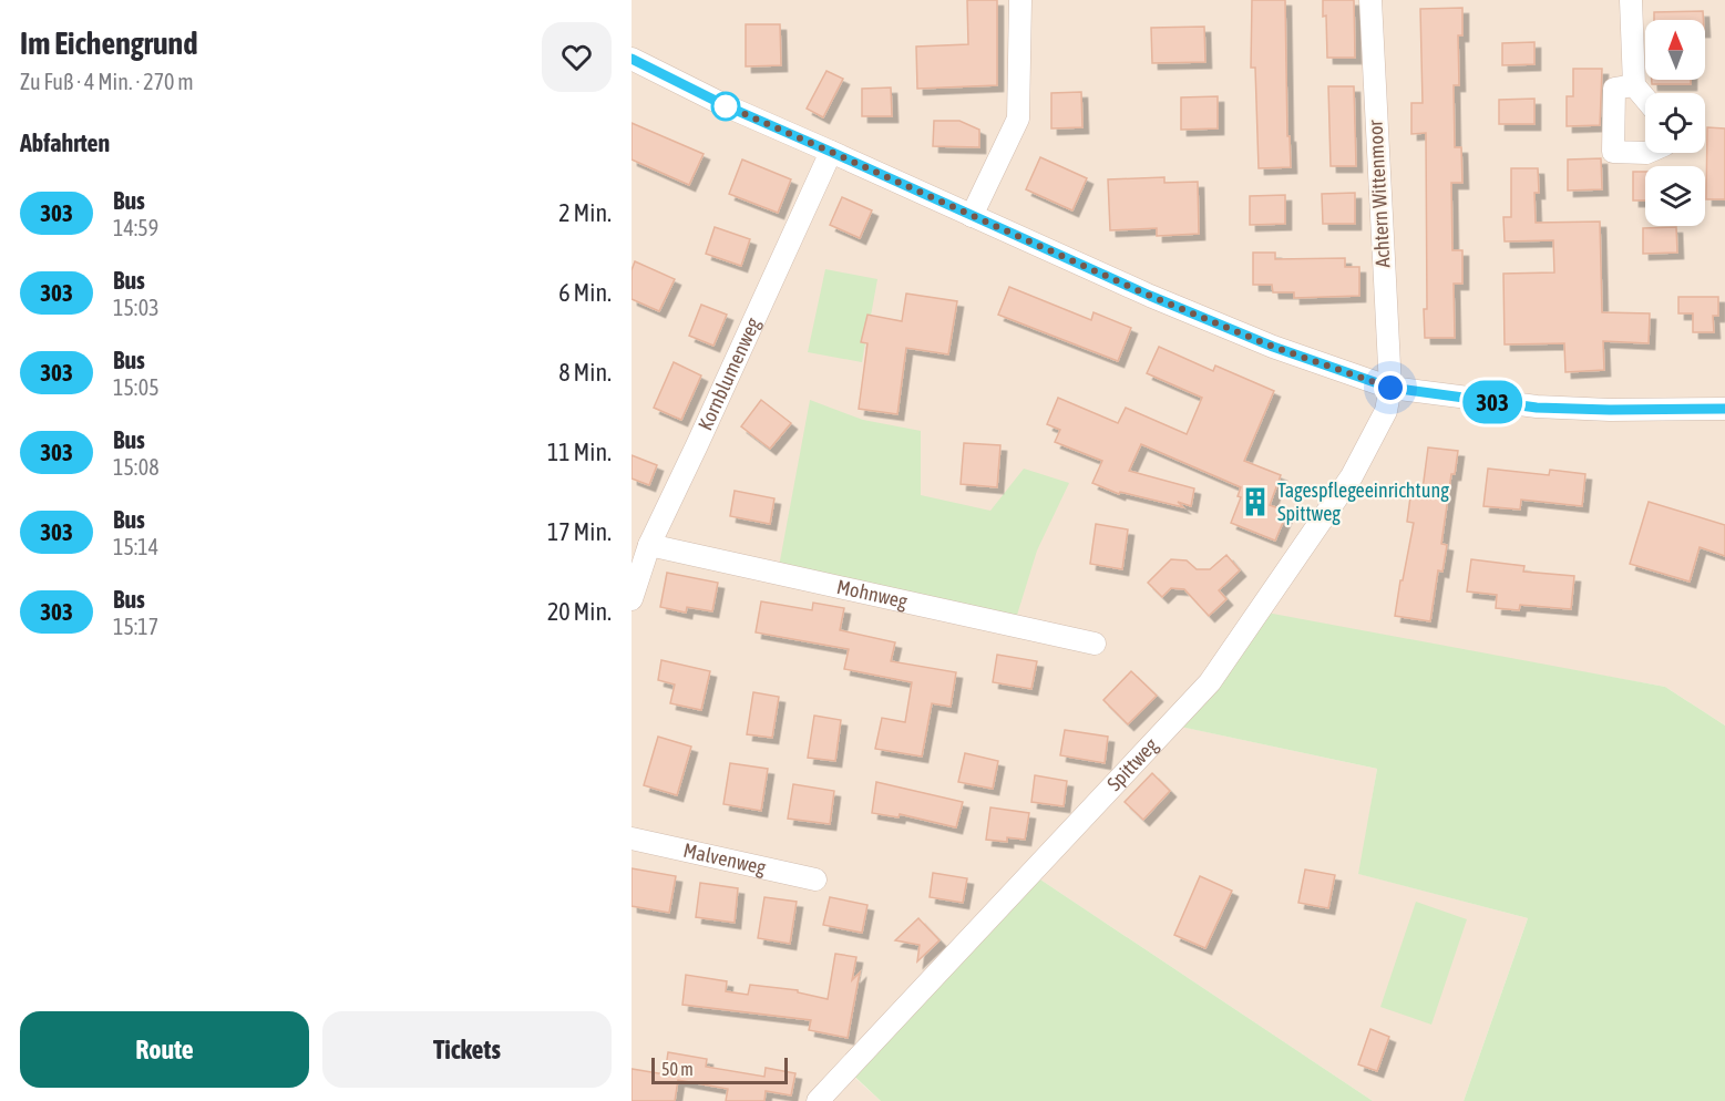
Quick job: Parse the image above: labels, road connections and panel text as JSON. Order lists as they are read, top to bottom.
{
  "streets": {
    "street": [
      "Achtern Wittenmoor",
      "Kornblumenweg",
      "Mohnweg",
      "Spittweg",
      "Malvenweg"
    ]
  },
  "crossings": [
    ["Achtern Wittenmoor", "Spittweg"],
    ["Kornblumenweg", "Mohnweg"]
  ],
  "places": {
    "building": ["Tagespflegeeinrichtung Spittweg"]
  },
  "lines": ["bus line 303"],
  "scale_bar": "50 m",
  "north": "top",
  "page": {
    "heading": [
      ["Im Eichengrund", "Zu Fuß · 4 Min. · 270 m"],
      "Abfahrten"
    ],
    "on_map": "303",
    "list": [
      {
        "mark": "303",
        "name": "Bus",
        "note": "14:59",
        "value": "2 Min."
      },
      {
        "mark": "303",
        "name": "Bus",
        "note": "15:03",
        "value": "6 Min."
      },
      {
        "mark": "303",
        "name": "Bus",
        "note": "15:05",
        "value": "8 Min."
      },
      {
        "mark": "303",
        "name": "Bus",
        "note": "15:08",
        "value": "11 Min."
      },
      {
        "mark": "303",
        "name": "Bus",
        "note": "15:14",
        "value": "17 Min."
      },
      {
        "mark": "303",
        "name": "Bus",
        "note": "15:17",
        "value": "20 Min."
      }
    ],
    "buttons": ["Route", "Tickets"],
    "scale": "50 m"
  }
}
